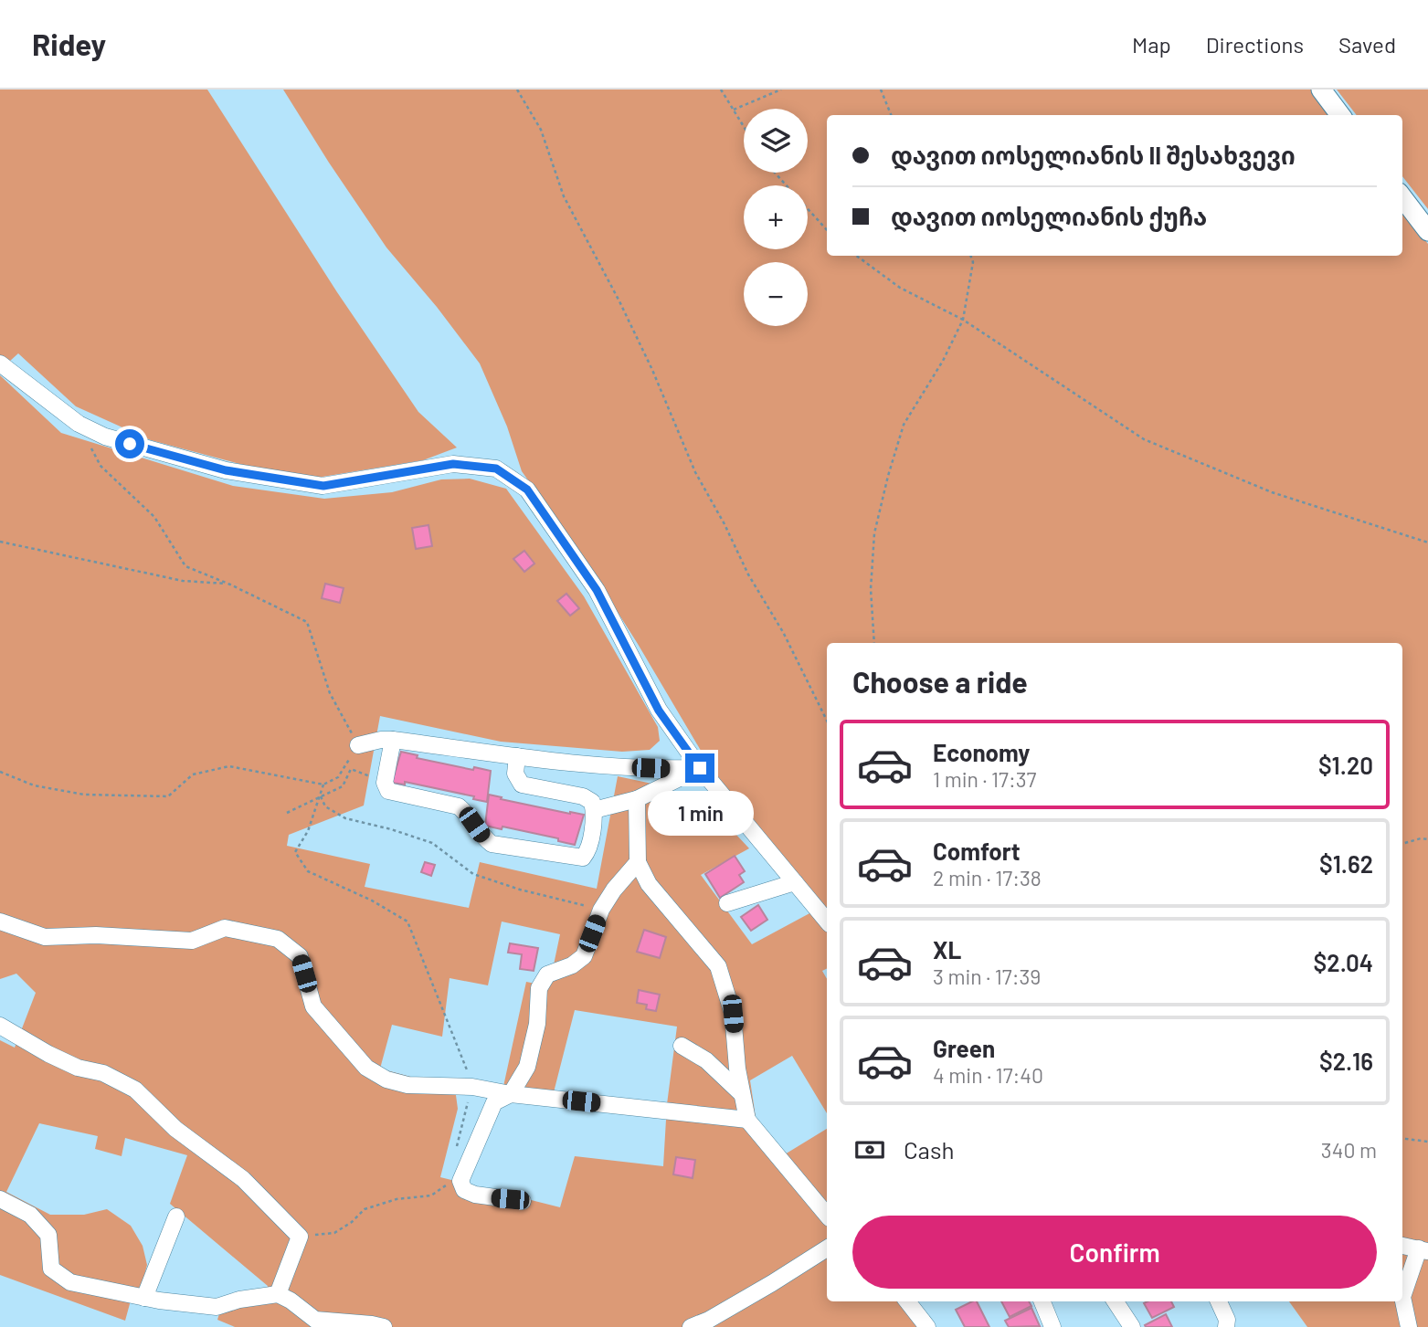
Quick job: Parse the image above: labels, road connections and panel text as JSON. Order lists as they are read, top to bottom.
{
  "page": {
    "header": "Ridey",
    "nav": ["Map", "Directions", "Saved"],
    "map_buttons": ["+", "−"],
    "banner": ["დავით იოსელიანის II შესახვევი", "დავით იოსელიანის ქუჩა"],
    "heading": "Choose a ride",
    "list": [
      {
        "name": "Economy",
        "note": "1 min · 17:37",
        "value": "$1.20"
      },
      {
        "name": "Comfort",
        "note": "2 min · 17:38",
        "value": "$1.62"
      },
      {
        "name": "XL",
        "note": "3 min · 17:39",
        "value": "$2.04"
      },
      {
        "name": "Green",
        "note": "4 min · 17:40",
        "value": "$2.16"
      }
    ],
    "bubble": "1 min",
    "pay": ["Cash", "340 m"],
    "buttons": "Confirm"
  }
}
